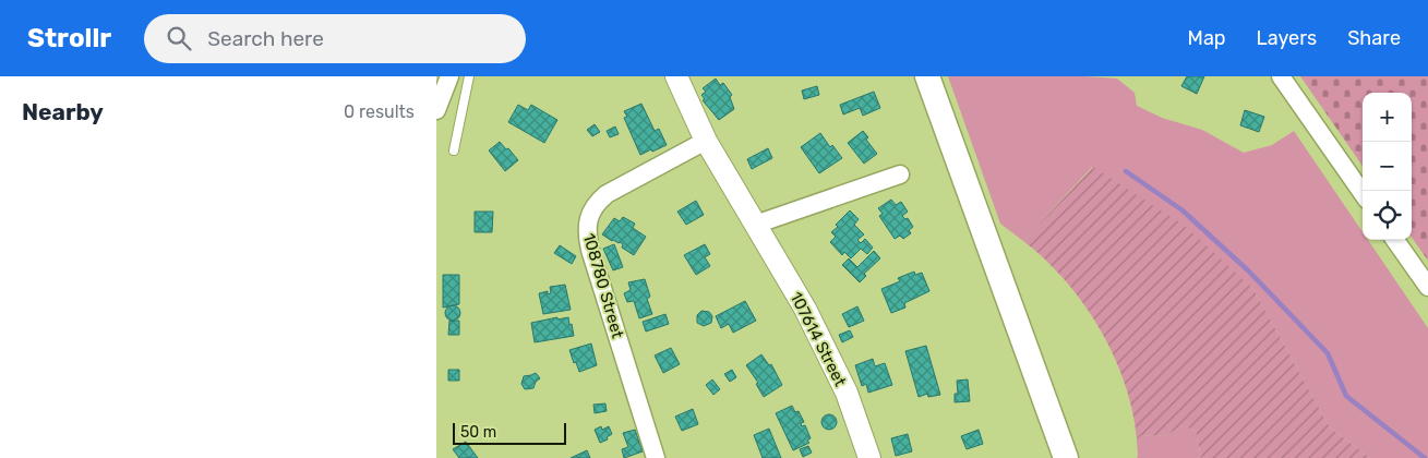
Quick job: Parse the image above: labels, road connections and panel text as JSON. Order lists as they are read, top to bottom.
{
  "streets": {
    "street": ["108780 Street", "107614 Street"]
  },
  "crossings": [
    ["108780 Street", "107614 Street"]
  ],
  "scale_bar": "50 m",
  "page": {
    "header": "Strollr",
    "search": "Search here",
    "nav": ["Map", "Layers", "Share"],
    "heading": ["Nearby", "0 results"],
    "map_buttons": ["+", "−"],
    "scale": "50 m"
  }
}
